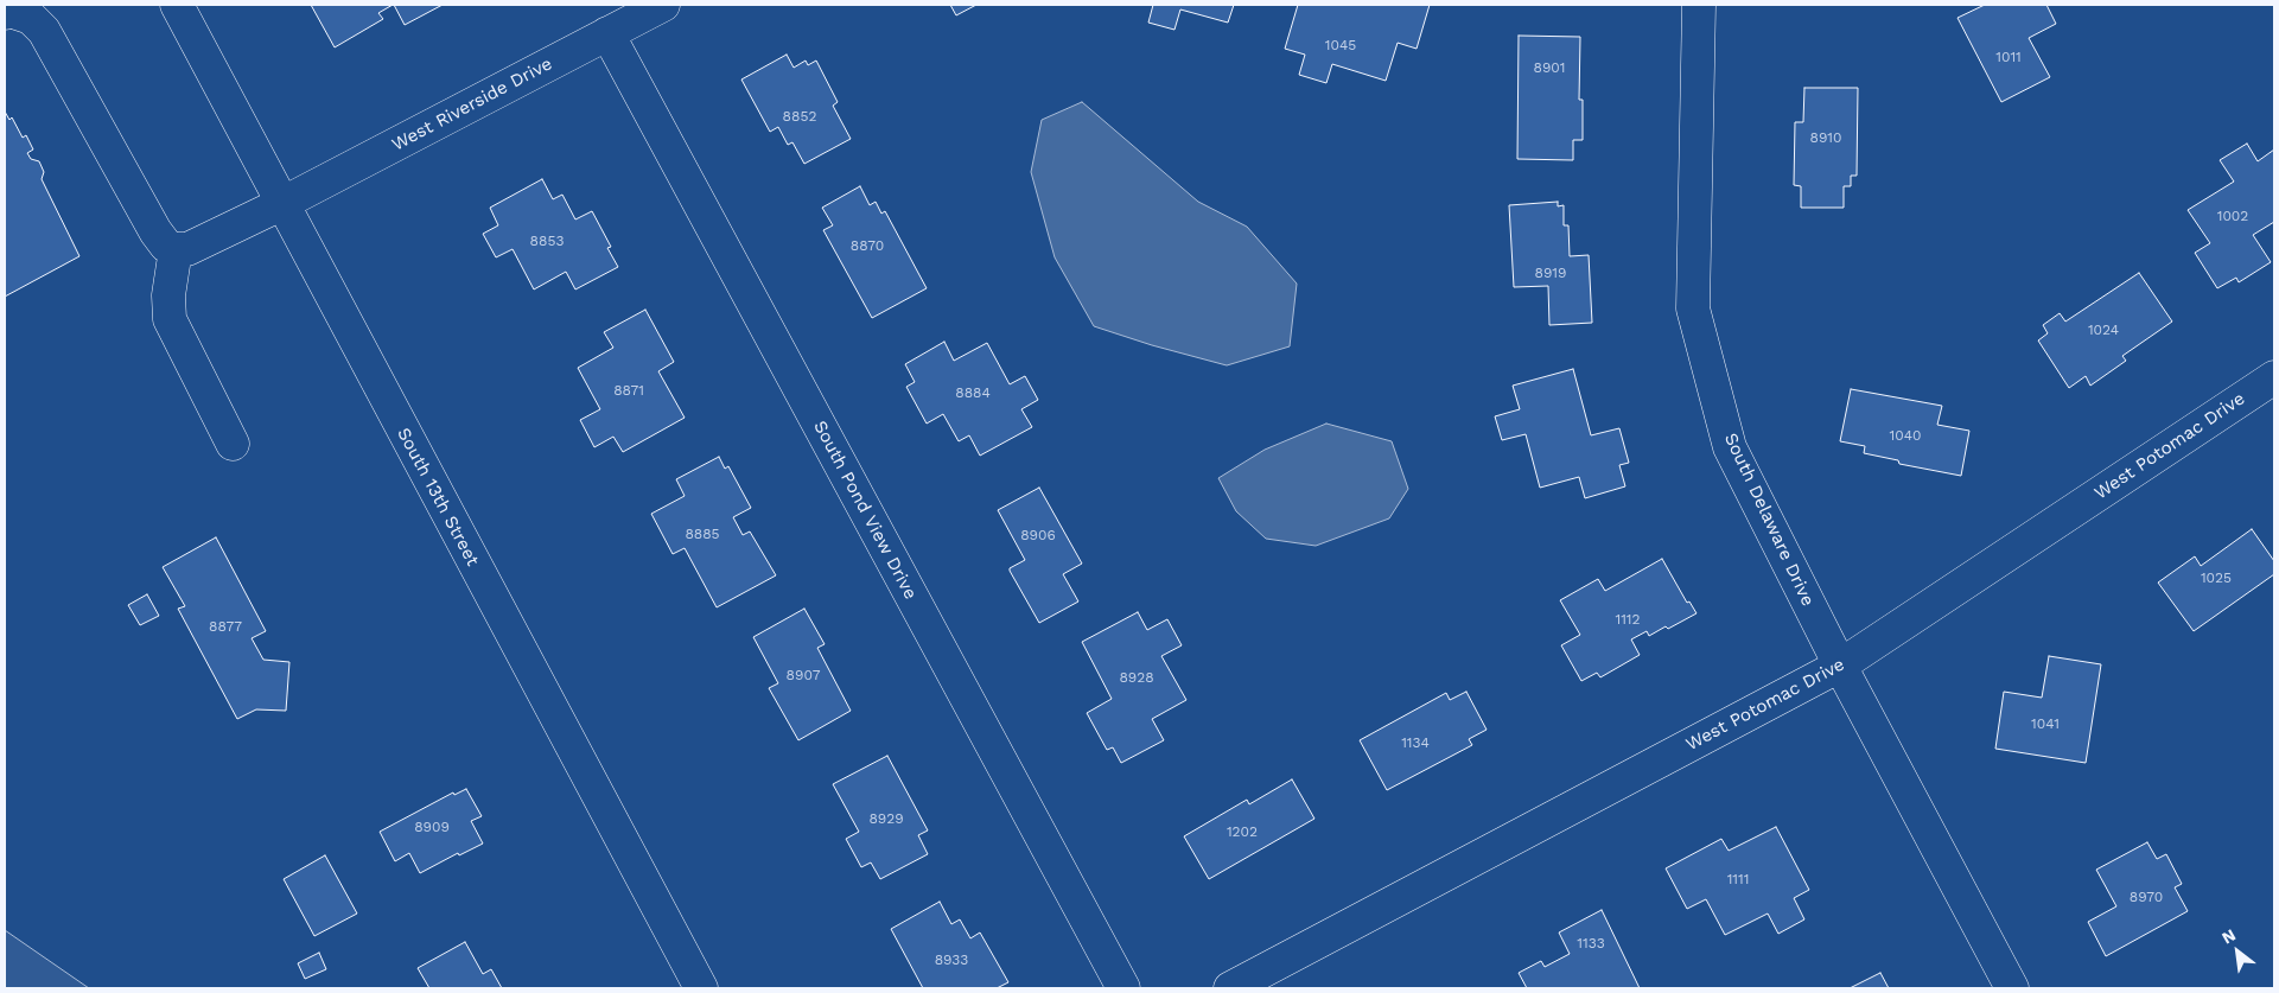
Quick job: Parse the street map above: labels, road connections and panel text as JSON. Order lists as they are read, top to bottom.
{
  "streets": {
    "street": [
      "West Riverside Drive",
      "West Potomac Drive",
      "South 13th Street",
      "South Pond View Drive",
      "South Delaware Drive"
    ]
  },
  "crossings": [
    ["West Riverside Drive", "South 13th Street"],
    ["West Riverside Drive", "South Pond View Drive"],
    ["West Potomac Drive", "South Delaware Drive"]
  ],
  "house_numbers": [
    "1045",
    "1011",
    "8901",
    "8852",
    "8910",
    "1002",
    "8853",
    "8870",
    "8919",
    "1024",
    "8871",
    "8884",
    "1040",
    "8885",
    "8906",
    "1025",
    "1112",
    "8877",
    "8907",
    "8928",
    "1041",
    "1134",
    "8929",
    "8909",
    "1202",
    "1111",
    "8970",
    "1133",
    "8933"
  ],
  "north": "top left"
}
